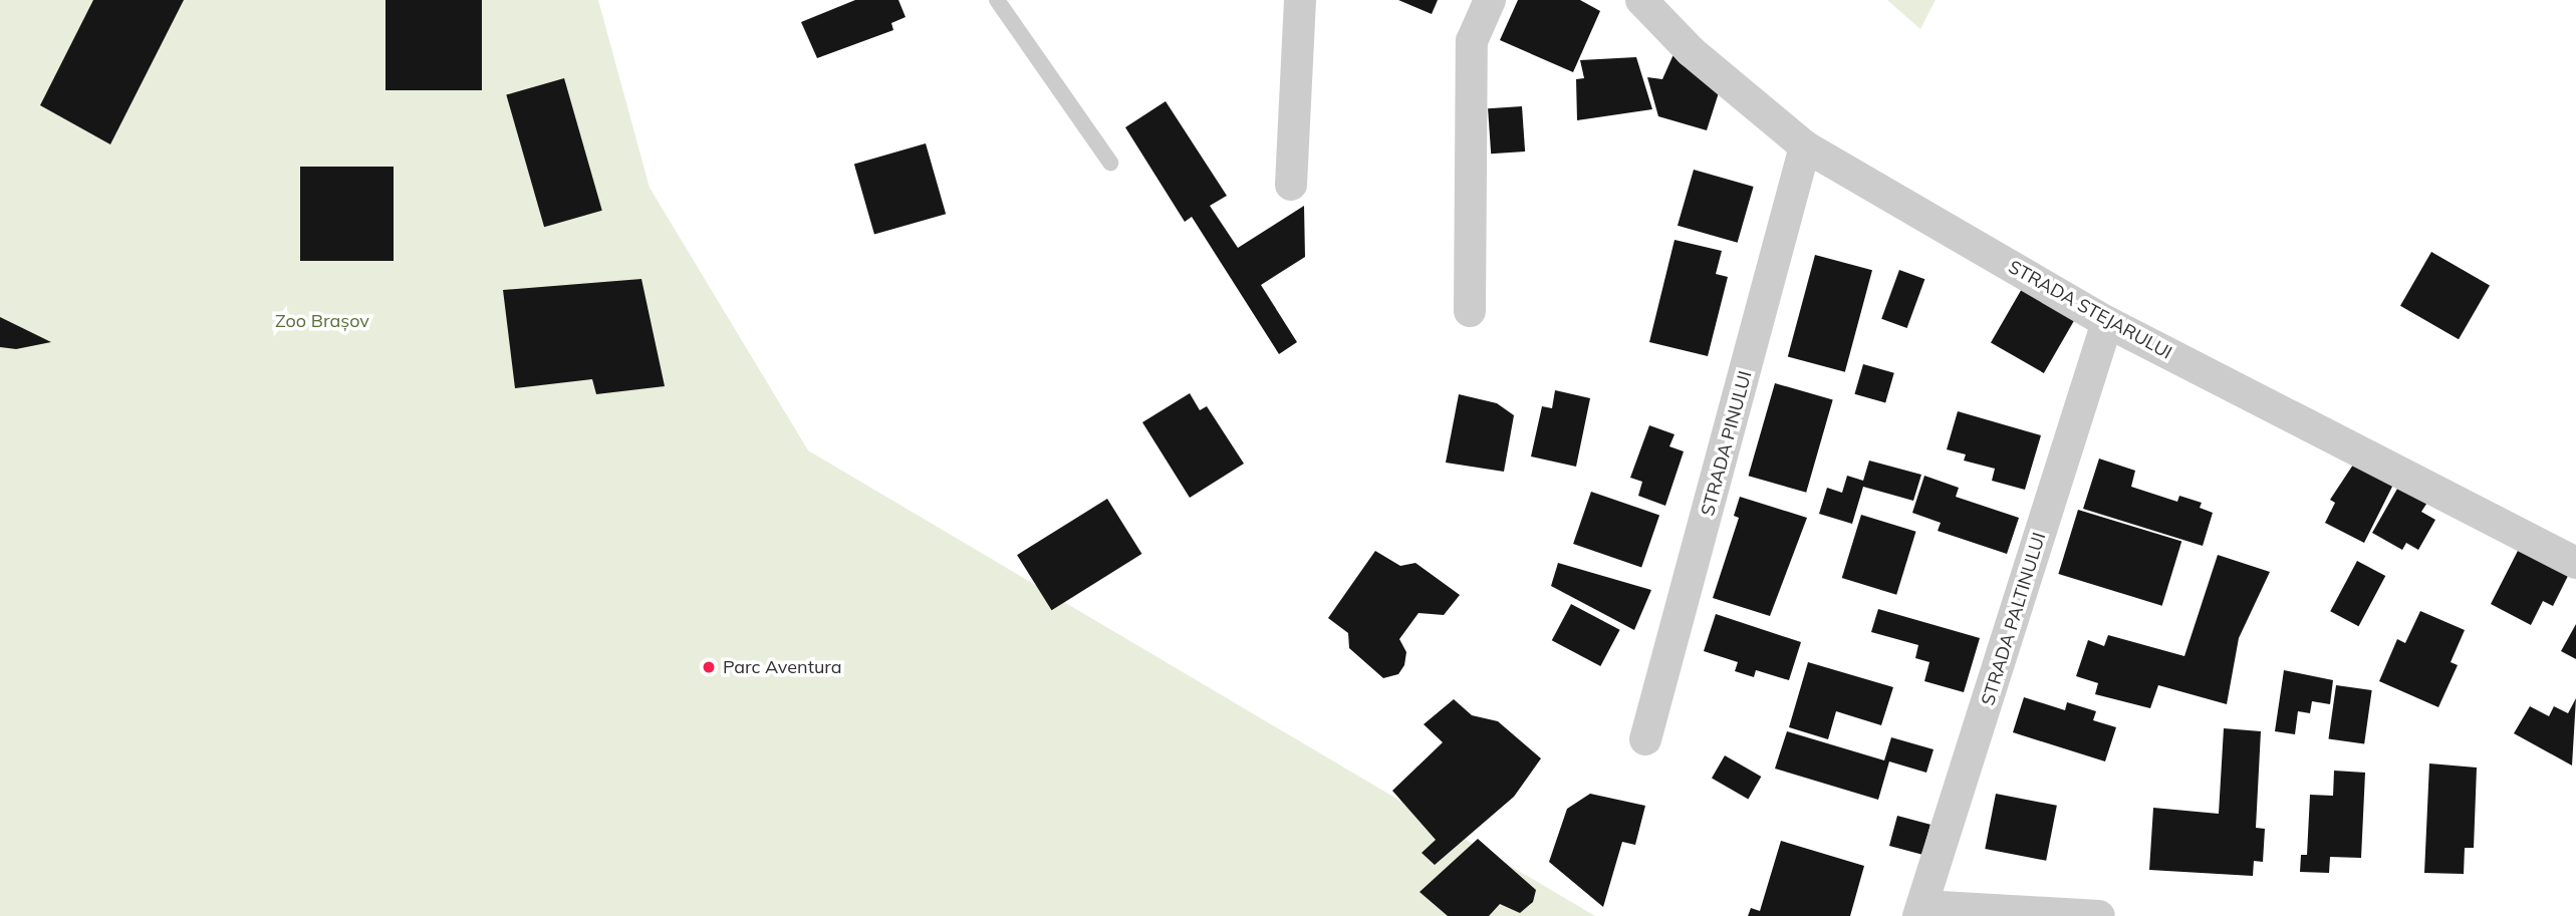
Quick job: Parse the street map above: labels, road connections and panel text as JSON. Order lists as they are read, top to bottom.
{
  "streets": {
    "street": ["STRADA STEJARULUI", "STRADA PINULUI", "STRADA PALTINULUI"]
  },
  "crossings": [
    ["STRADA STEJARULUI", "STRADA PINULUI"],
    ["STRADA STEJARULUI", "STRADA PALTINULUI"]
  ],
  "parks": ["Zoo Brașov"],
  "places": ["Parc Aventura"]
}
